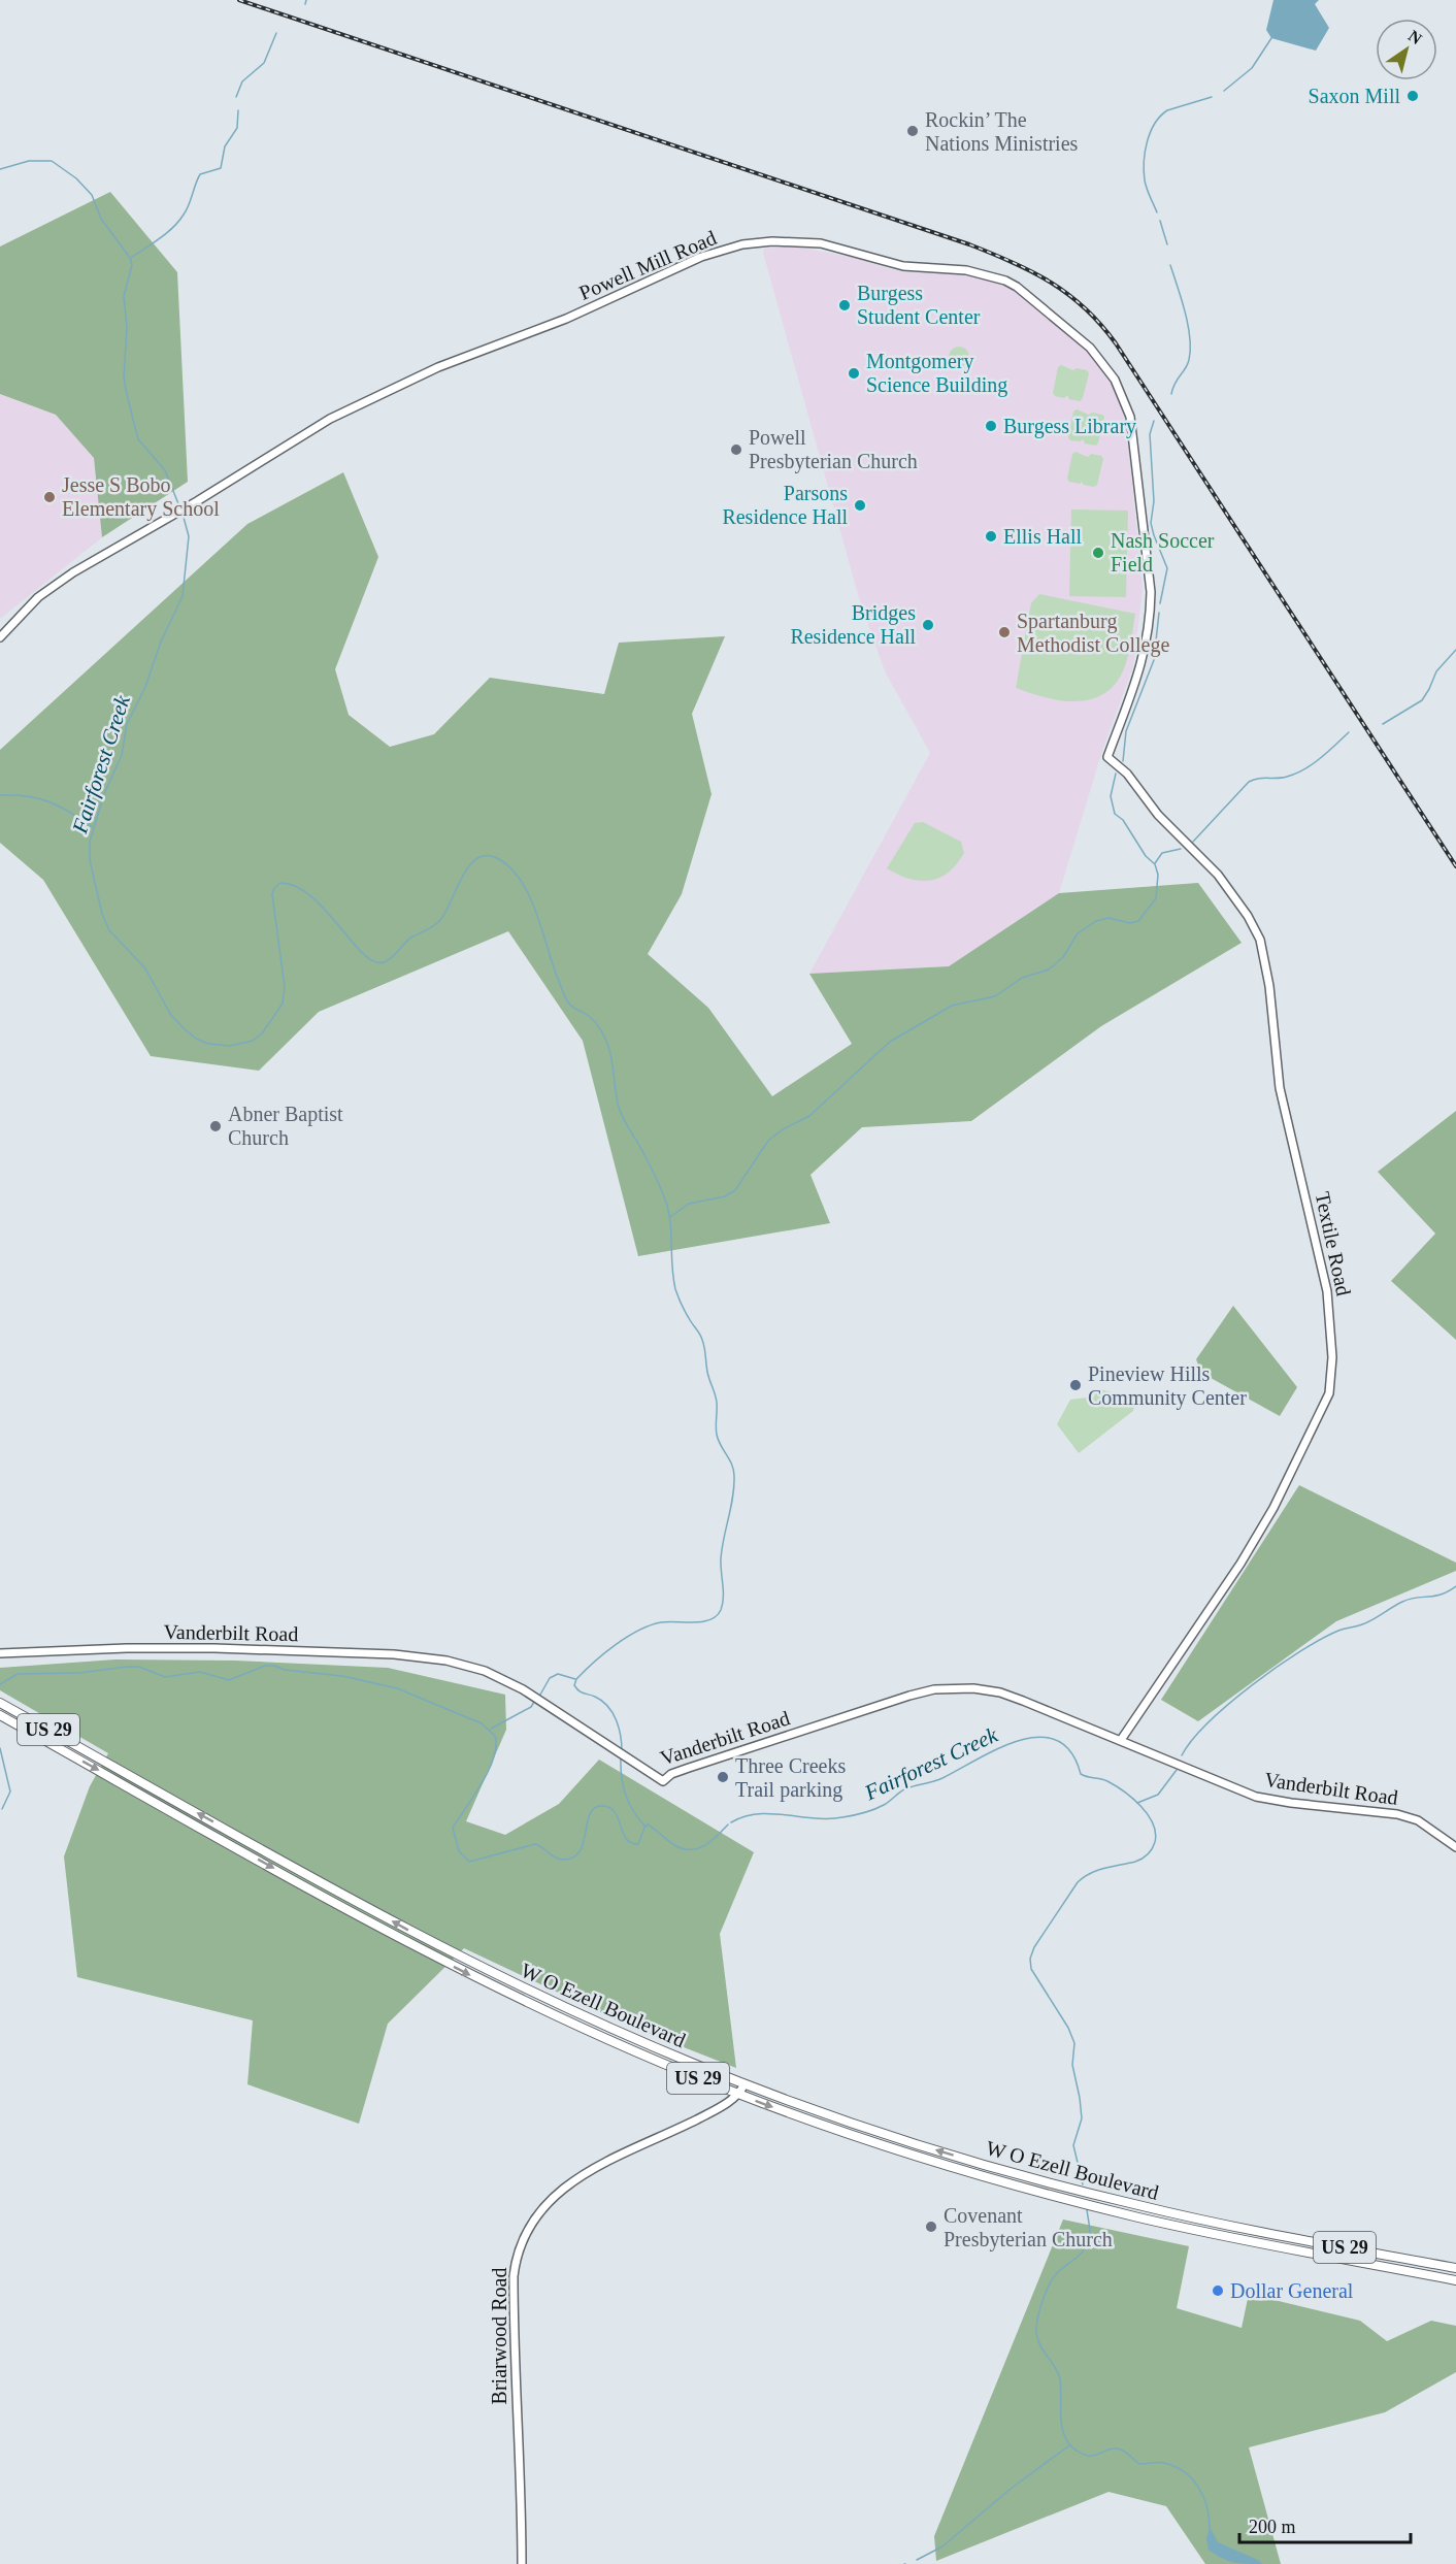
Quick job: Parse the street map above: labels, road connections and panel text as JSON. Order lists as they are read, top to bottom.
{
  "streets": {
    "main road": ["US 29", "W O Ezell Boulevard"],
    "street": [
      "Powell Mill Road",
      "Textile Road",
      "Vanderbilt Road",
      "Briarwood Road"
    ]
  },
  "crossings": [
    ["Powell Mill Road", "Textile Road"],
    ["Textile Road", "Vanderbilt Road"],
    ["W O Ezell Boulevard", "Briarwood Road"]
  ],
  "water": ["Fairforest Creek"],
  "places": [
    "Saxon Mill",
    "Rockin’ The Nations Ministries",
    "Burgess Student Center",
    "Montgomery Science Building",
    "Burgess Library",
    "Powell Presbyterian Church",
    "Jesse S Bobo Elementary School",
    "Parsons Residence Hall",
    "Ellis Hall",
    "Nash Soccer Field",
    "Bridges Residence Hall",
    "Spartanburg Methodist College",
    "Abner Baptist Church",
    "Pineview Hills Community Center",
    "Three Creeks Trail parking",
    "Covenant Presbyterian Church",
    "Dollar General"
  ],
  "scale_bar": "200 m",
  "north": "top right"
}
